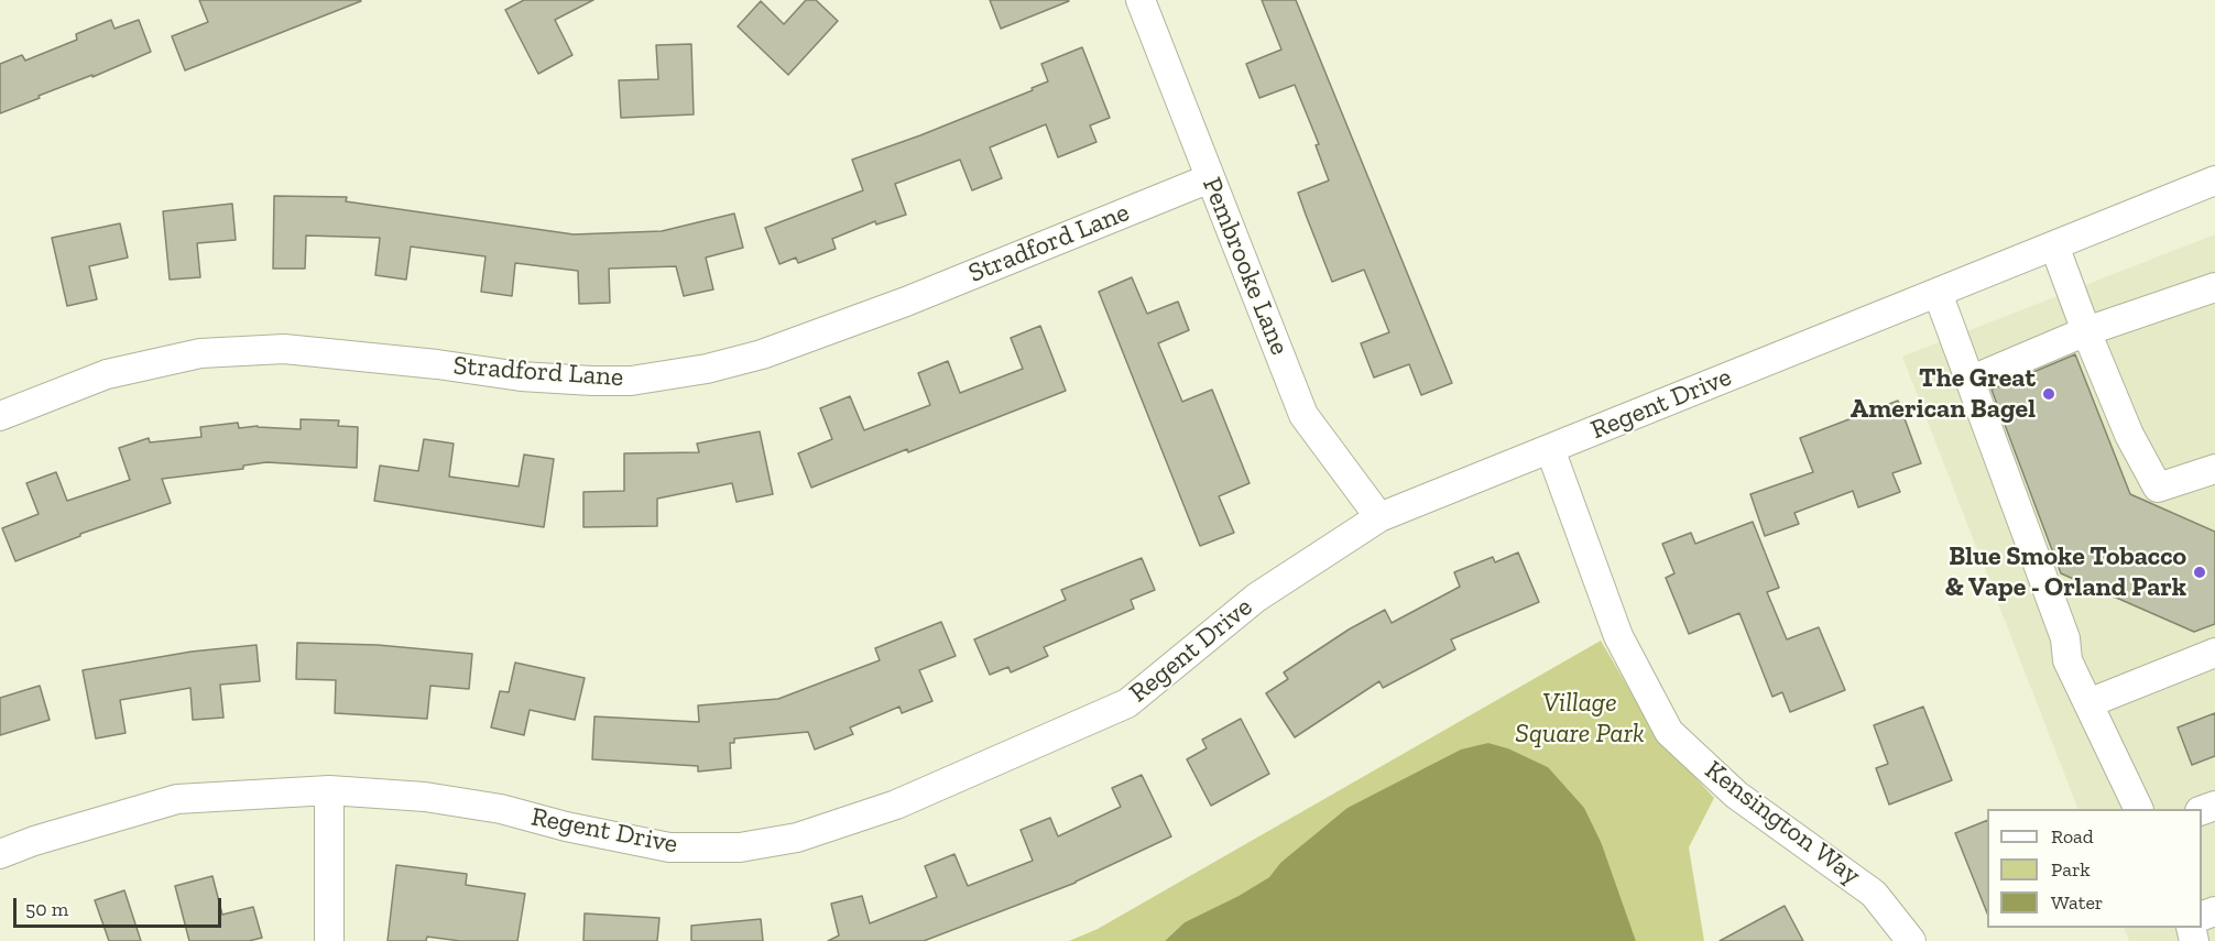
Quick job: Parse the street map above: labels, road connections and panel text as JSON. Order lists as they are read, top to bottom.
{
  "streets": {
    "street": [
      "Stradford Lane",
      "Pembrooke Lane",
      "Regent Drive",
      "Kensington Way"
    ]
  },
  "crossings": [
    ["Stradford Lane", "Pembrooke Lane"],
    ["Pembrooke Lane", "Regent Drive"],
    ["Regent Drive", "Kensington Way"]
  ],
  "parks": ["Village Square Park"],
  "places": ["The Great American Bagel", "Blue Smoke Tobacco & Vape - Orland Park"],
  "legend": ["Road", "Park", "Water"],
  "scale_bar": "50 m"
}
